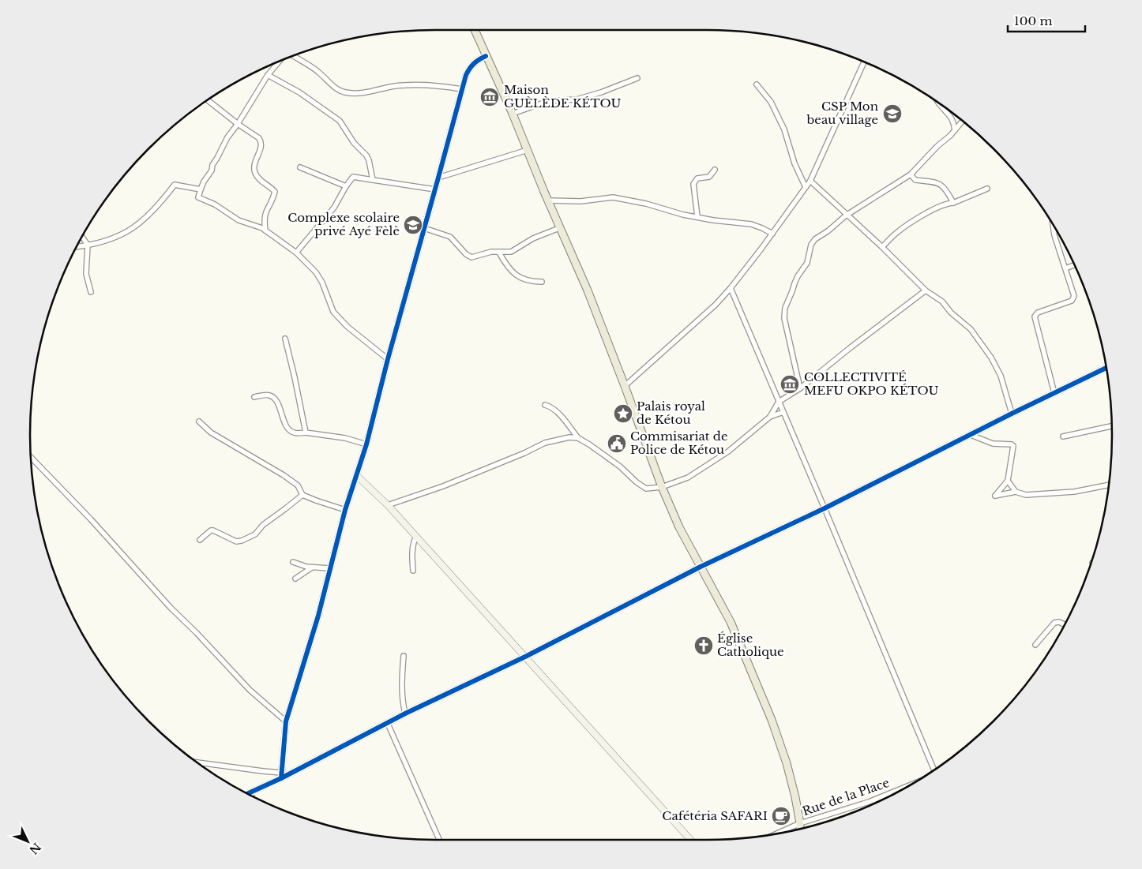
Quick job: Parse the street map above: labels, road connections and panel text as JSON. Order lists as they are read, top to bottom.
{
  "streets": {
    "street": ["Rue de la Place"]
  },
  "places": {
    "museum": ["Maison GUÈLÈDE KÉTOU", "COLLECTIVITÉ MEFU OKPO KÉTOU"],
    "school or university": ["CSP Mon beau village", "Complexe scolaire privé Ayé Fèlè"],
    "place": ["Palais royal de Kétou"],
    "public building": ["Commisariat de Police de Kétou"],
    "church": ["Église Catholique"],
    "cafe": ["Cafétéria SAFARI"]
  },
  "scale_bar": "100 m",
  "north": "bottom right"
}
